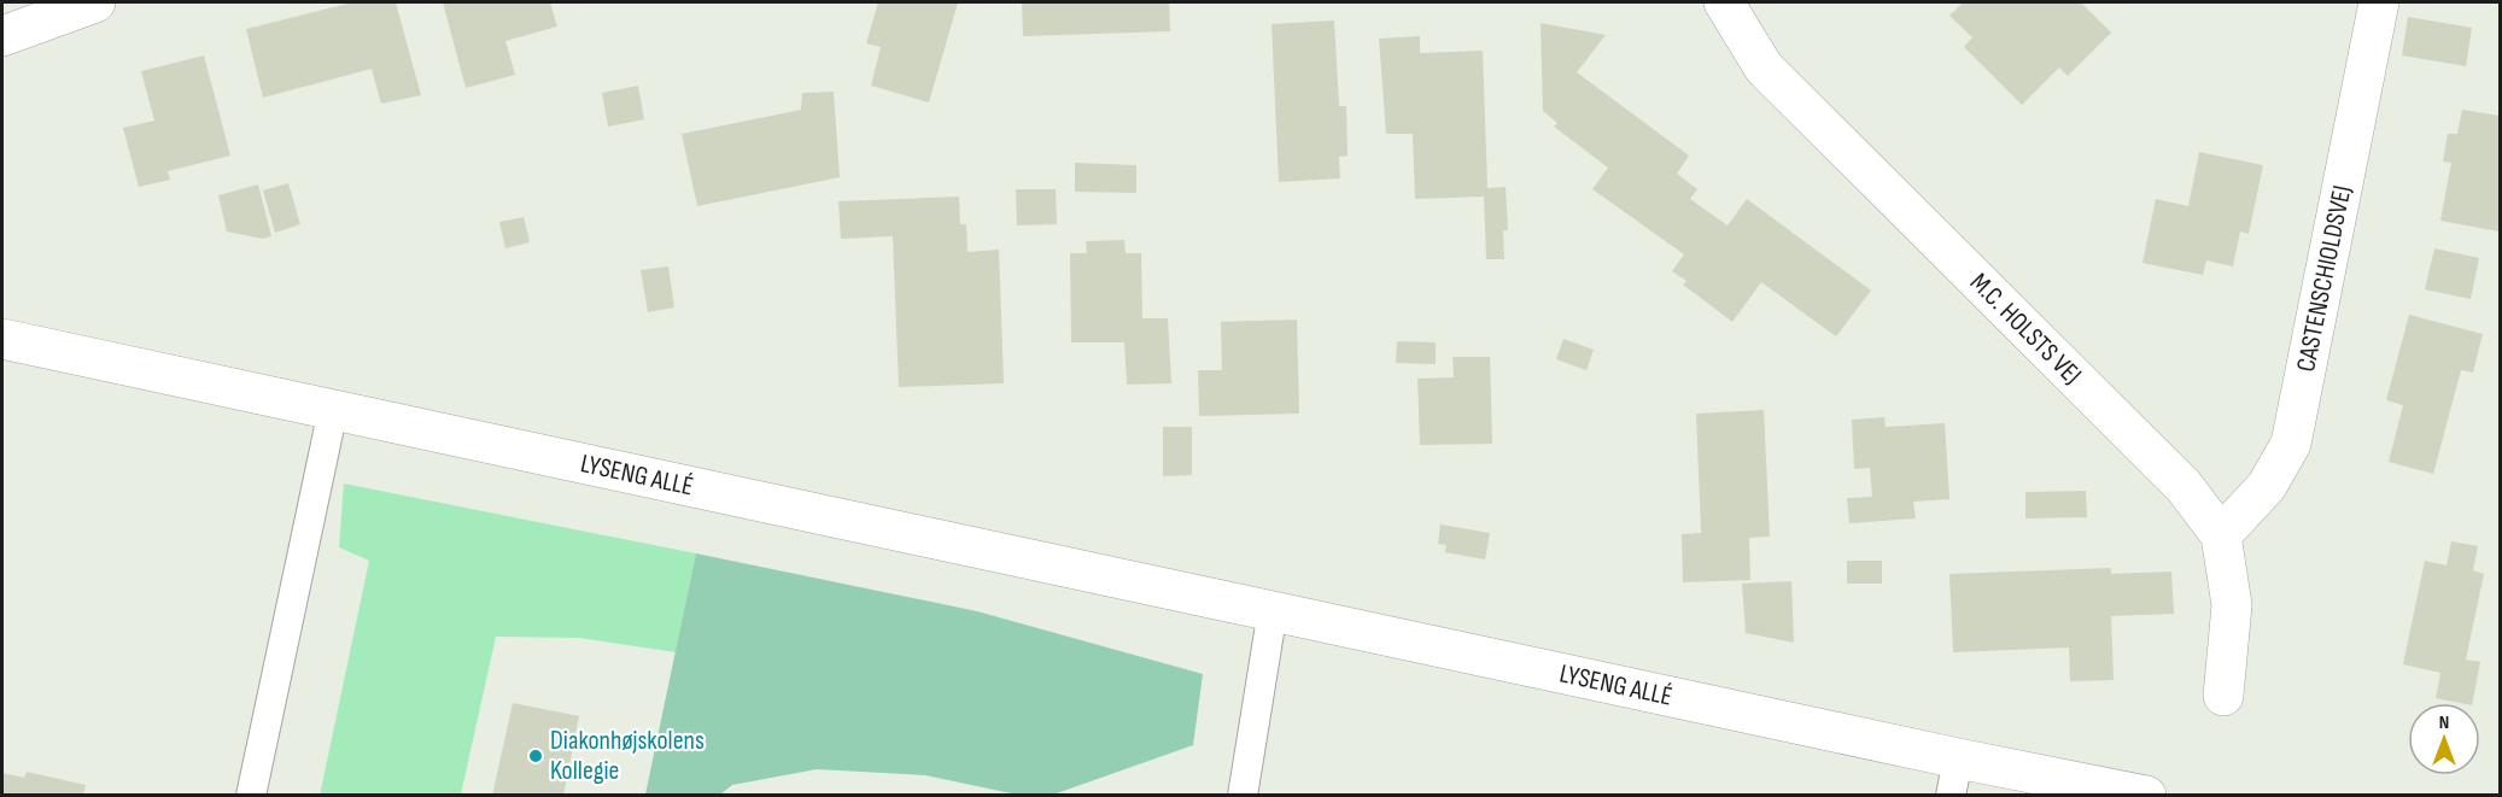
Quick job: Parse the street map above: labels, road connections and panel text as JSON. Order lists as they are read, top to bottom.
{
  "streets": {
    "street": ["CASTENSCHIOLDSVEJ", "M.C. HOLSTS VEJ", "LYSENG ALLÉ"]
  },
  "crossings": [
    ["CASTENSCHIOLDSVEJ", "M.C. HOLSTS VEJ"]
  ],
  "places": ["Diakonhøjskolens Kollegie"],
  "north": "top"
}
